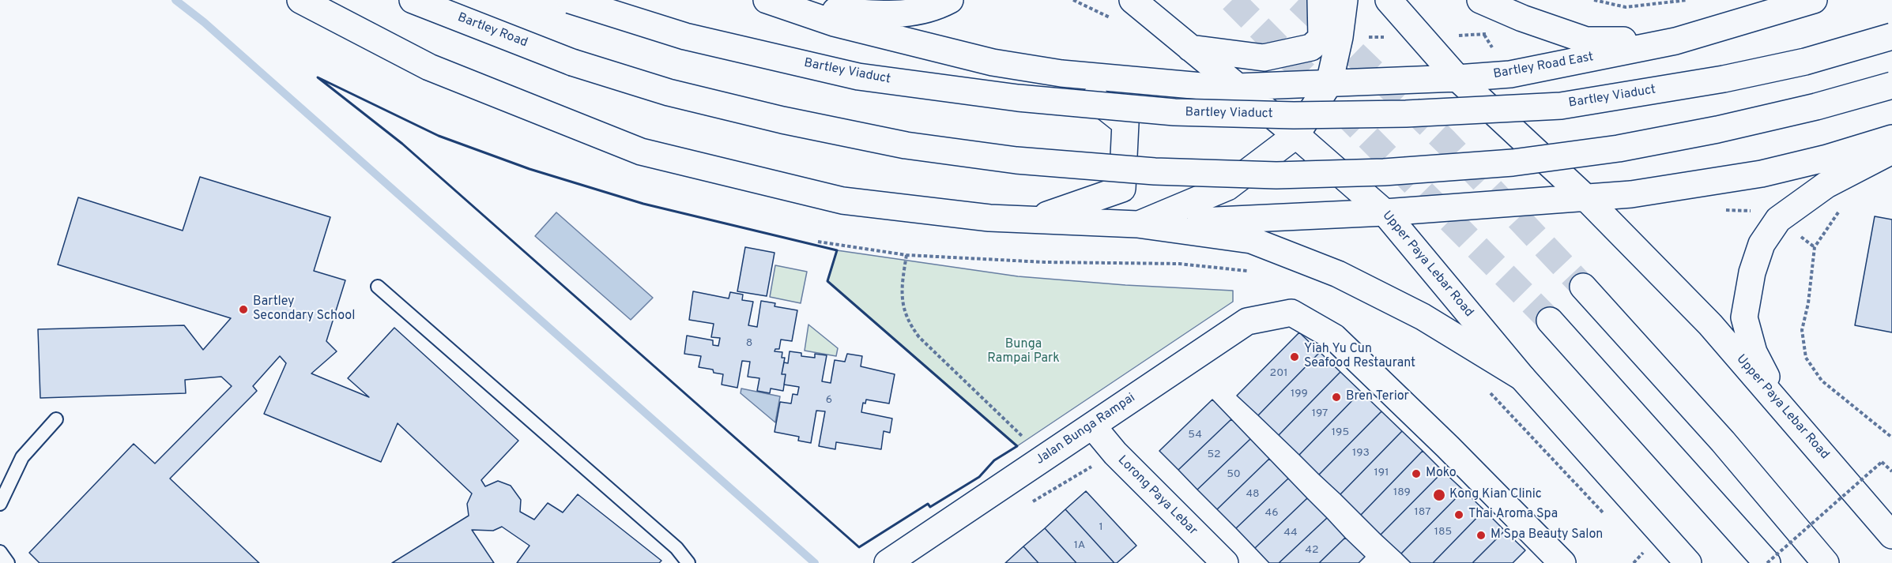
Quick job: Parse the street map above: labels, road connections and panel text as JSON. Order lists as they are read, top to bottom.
{
  "streets": {
    "main road": [
      "Bartley Road",
      "Bartley Road East",
      "Bartley Viaduct",
      "Upper Paya Lebar Road",
      "Jalan Bunga Rampai",
      "Lorong Paya Lebar"
    ]
  },
  "crossings": [
    ["Bartley Road East", "Upper Paya Lebar Road"],
    ["Jalan Bunga Rampai", "Lorong Paya Lebar"]
  ],
  "parks": ["Bunga Rampai Park"],
  "places": [
    "Bartley Secondary School",
    "Yiah Yu Cun Seafood Restaurant",
    "Bren Terior",
    "Moko",
    "Kong Kian Clinic",
    "Thai Aroma Spa",
    "M Spa Beauty Salon"
  ],
  "house_numbers": [
    "8",
    "201",
    "199",
    "6",
    "197",
    "195",
    "54",
    "193",
    "52",
    "191",
    "50",
    "189",
    "48",
    "187",
    "46",
    "1",
    "185",
    "44",
    "1A",
    "42"
  ]
}
